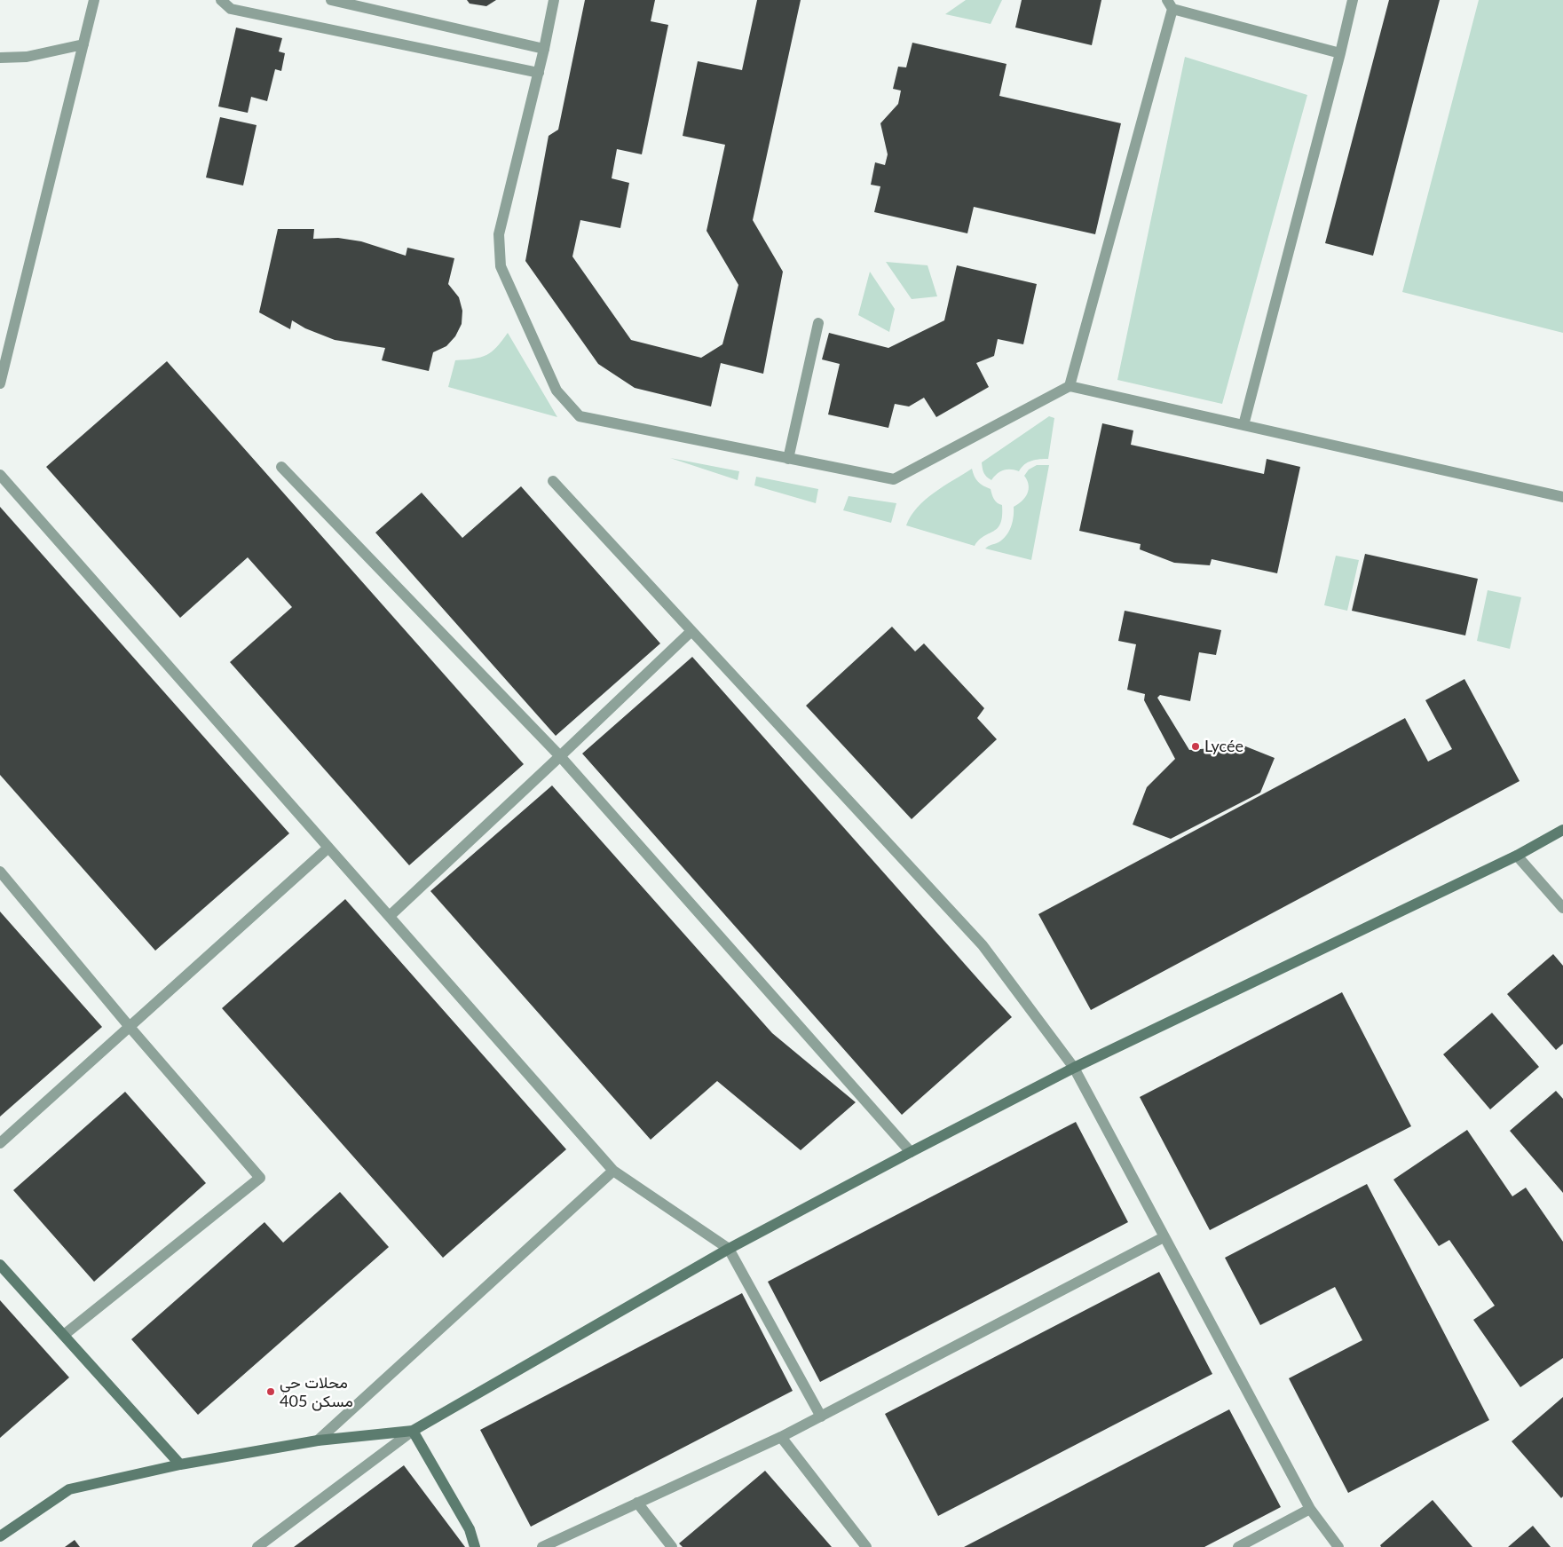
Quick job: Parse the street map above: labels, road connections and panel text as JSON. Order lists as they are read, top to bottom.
{
  "places": ["Lycée", "محلات حي 405 مسكن"]
}
